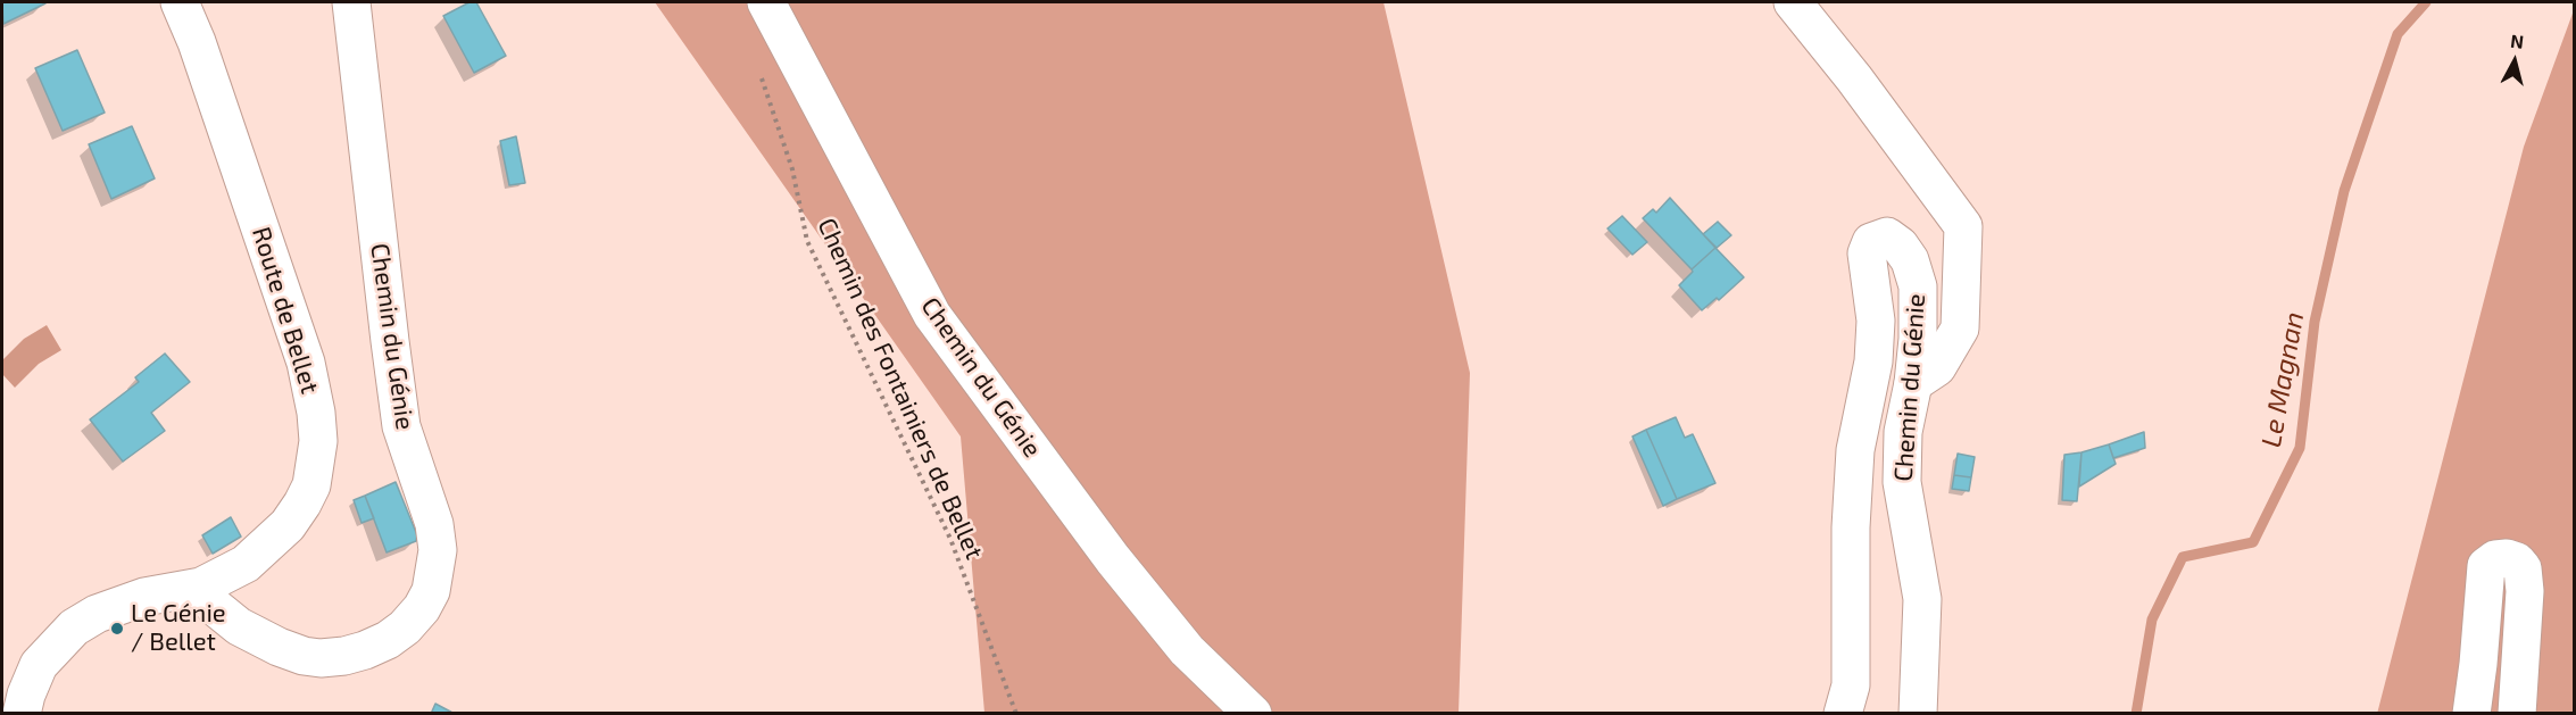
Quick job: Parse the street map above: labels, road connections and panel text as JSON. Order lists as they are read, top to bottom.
{
  "streets": {
    "street": ["Route de Bellet", "Chemin du Génie"],
    "path": ["Chemin des Fontainiers de Bellet"]
  },
  "crossings": [
    ["Route de Bellet", "Chemin du Génie"]
  ],
  "water": ["Le Magnan"],
  "places": ["Le Génie / Bellet"],
  "north": "top"
}
